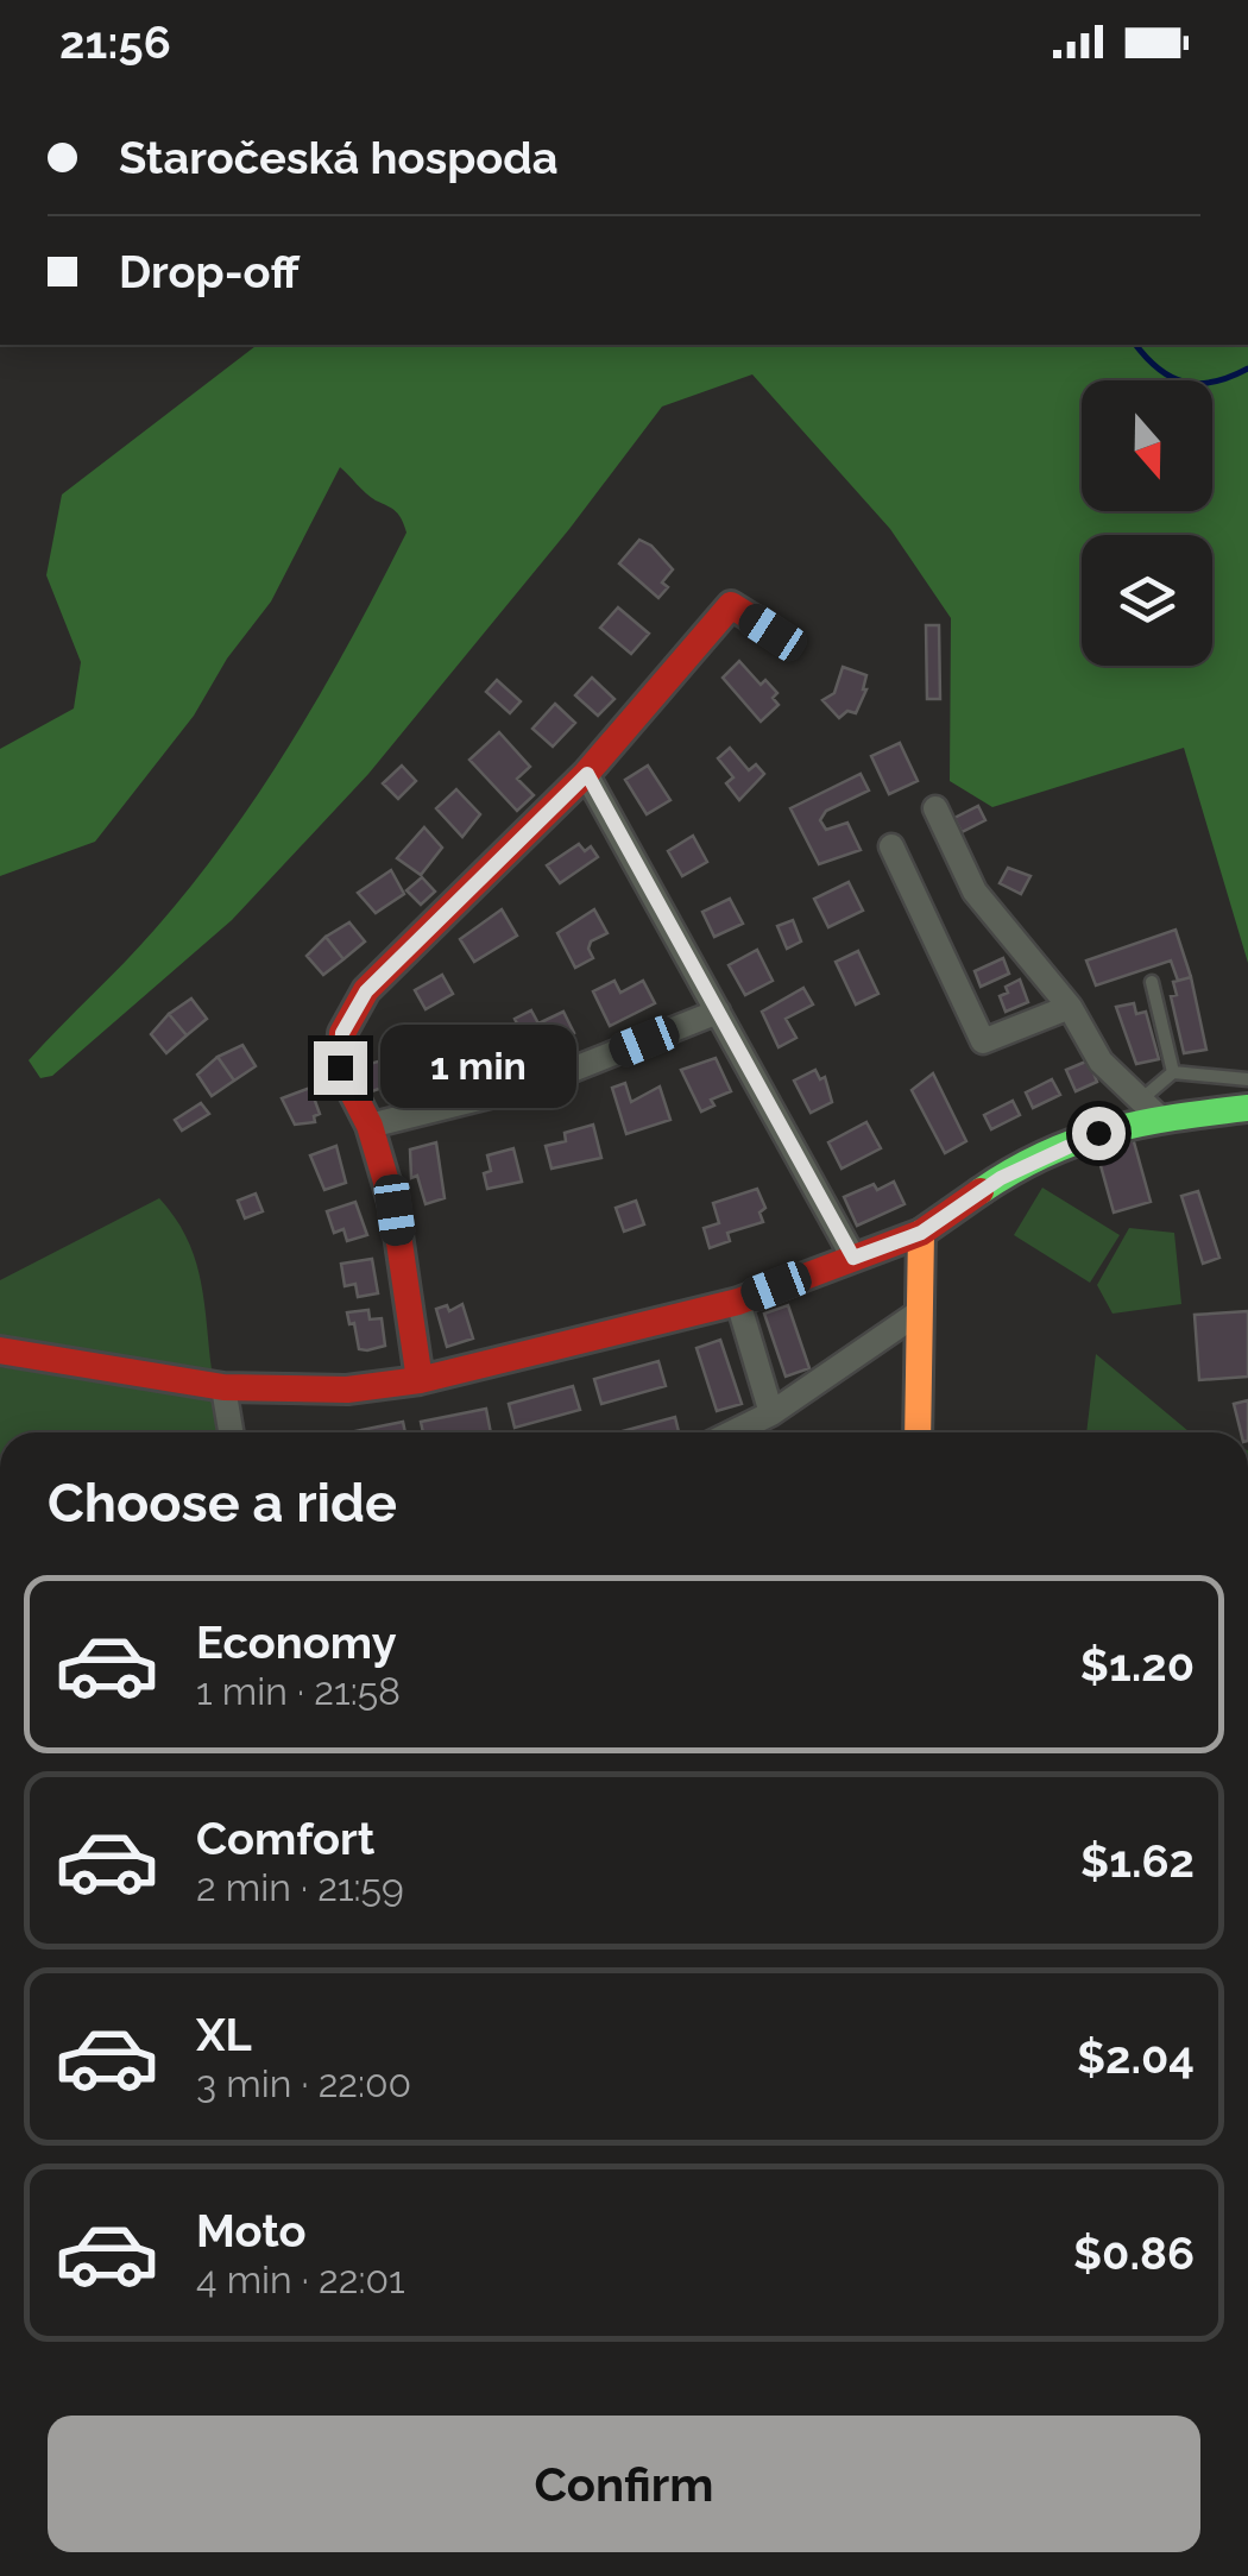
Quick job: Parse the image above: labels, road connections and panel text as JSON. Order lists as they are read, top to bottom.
{
  "north": "bottom",
  "page": {
    "status": "21:56",
    "banner": ["Staročeská hospoda", "Drop-off"],
    "bubble": "1 min",
    "heading": "Choose a ride",
    "list": [
      {
        "name": "Economy",
        "note": "1 min · 21:58",
        "value": "$1.20"
      },
      {
        "name": "Comfort",
        "note": "2 min · 21:59",
        "value": "$1.62"
      },
      {
        "name": "XL",
        "note": "3 min · 22:00",
        "value": "$2.04"
      },
      {
        "name": "Moto",
        "note": "4 min · 22:01",
        "value": "$0.86"
      }
    ],
    "buttons": "Confirm"
  }
}
